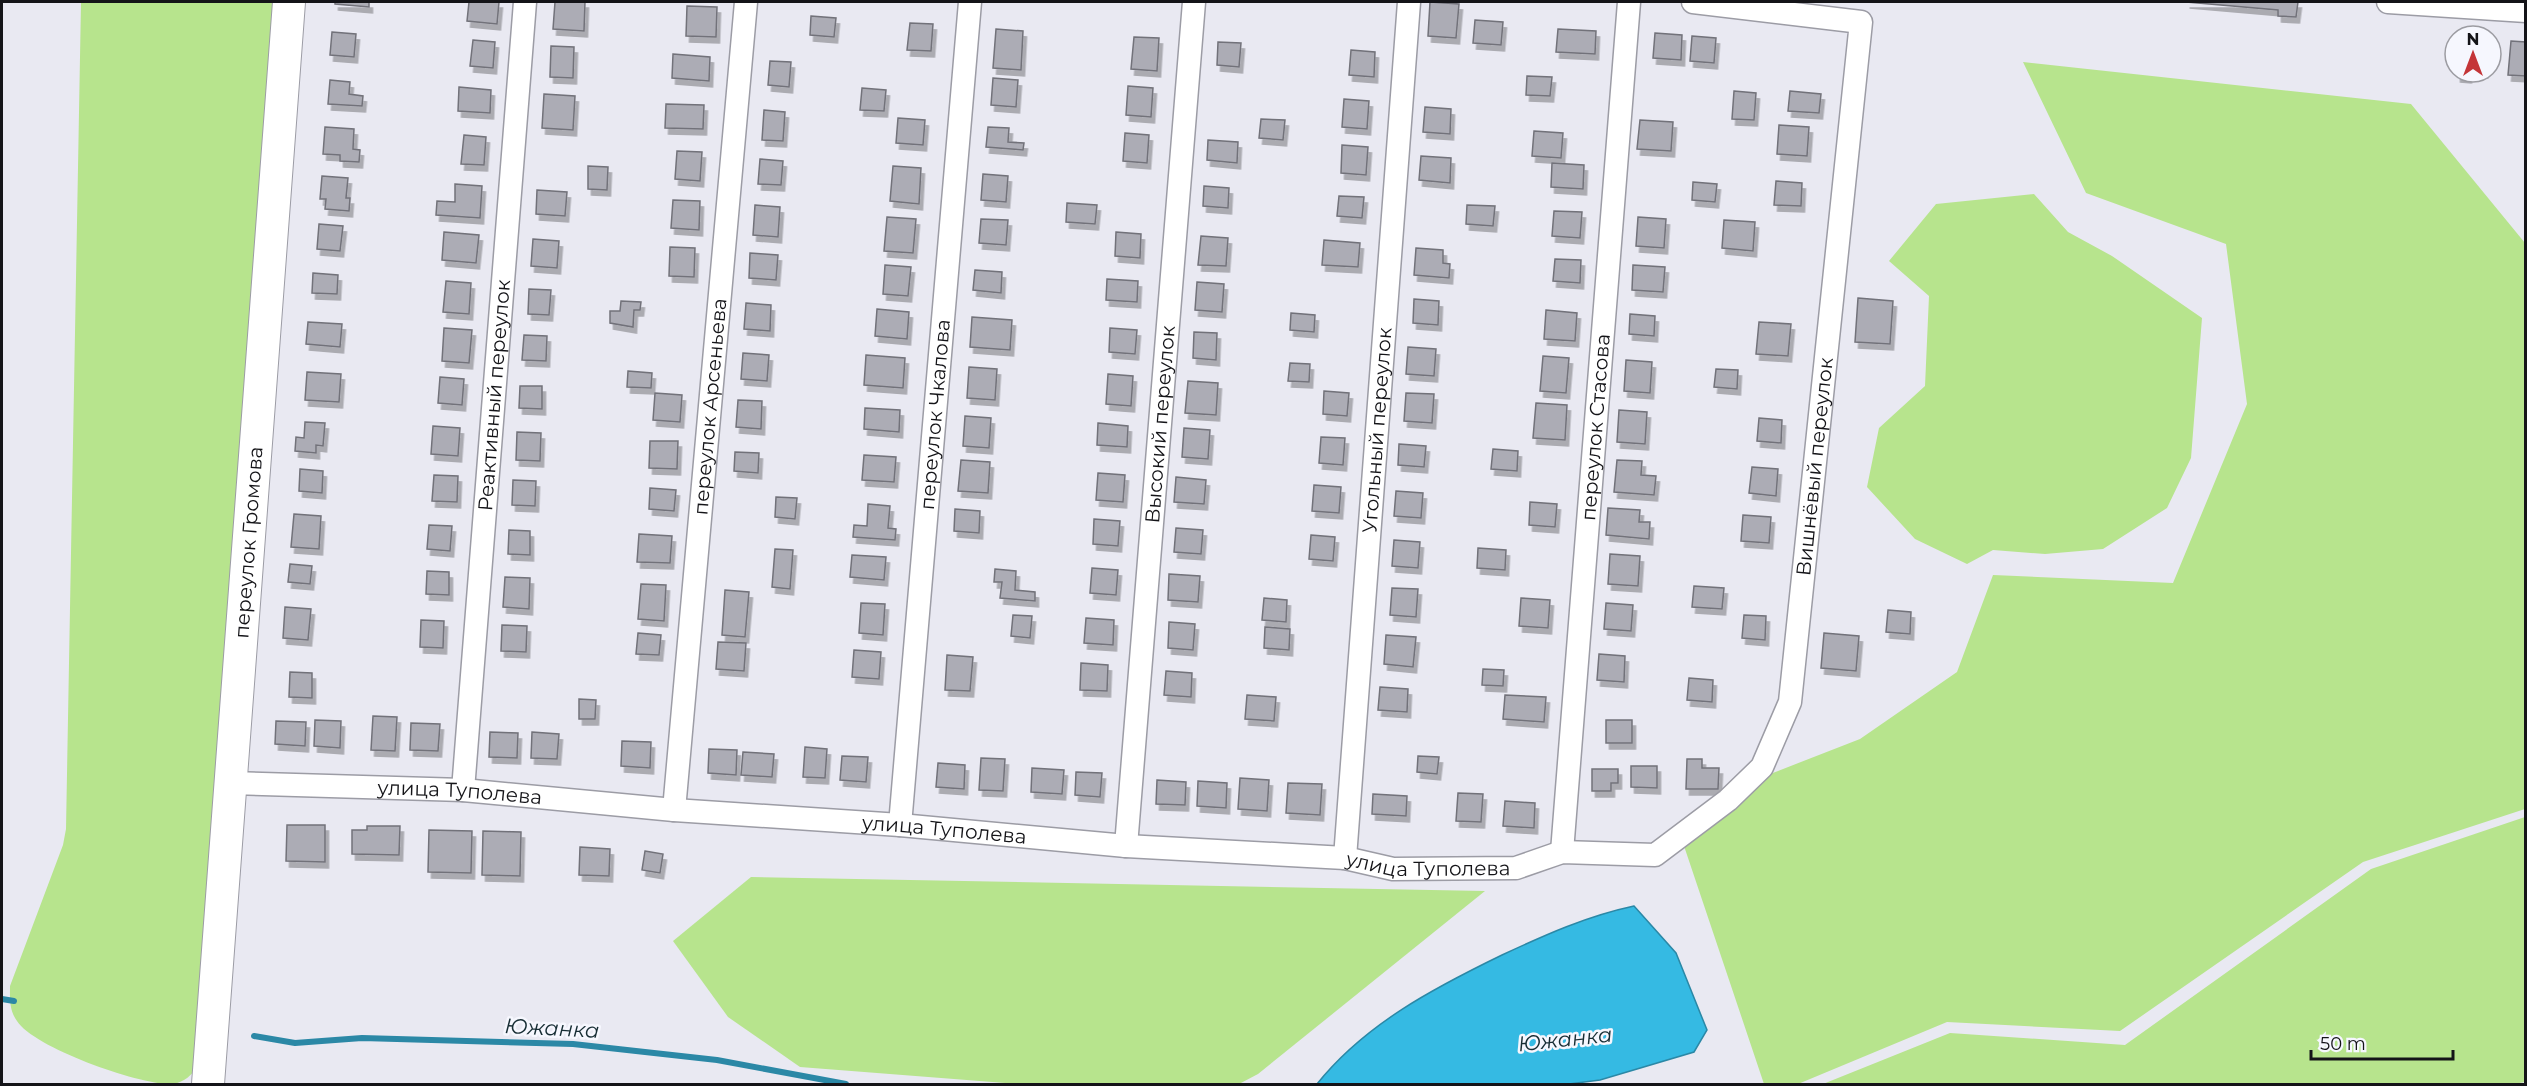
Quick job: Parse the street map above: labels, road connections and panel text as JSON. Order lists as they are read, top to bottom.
{
  "streets": {
    "street": [
      "Реактивный переулок",
      "переулок Арсеньева",
      "переулок Чкалова",
      "Высокий переулок",
      "переулок Стасова",
      "Угольный переулок",
      "Вишнёвый переулок",
      "переулок Громова",
      "улица Туполева"
    ]
  },
  "crossings": [
    ["Реактивный переулок", "улица Туполева"],
    ["переулок Арсеньева", "улица Туполева"],
    ["переулок Чкалова", "улица Туполева"],
    ["Высокий переулок", "улица Туполева"],
    ["переулок Стасова", "улица Туполева"],
    ["Угольный переулок", "улица Туполева"],
    ["Вишнёвый переулок", "улица Туполева"],
    ["переулок Громова", "улица Туполева"]
  ],
  "water": ["Южанка"],
  "scale_bar": "50 m",
  "north": "top"
}
